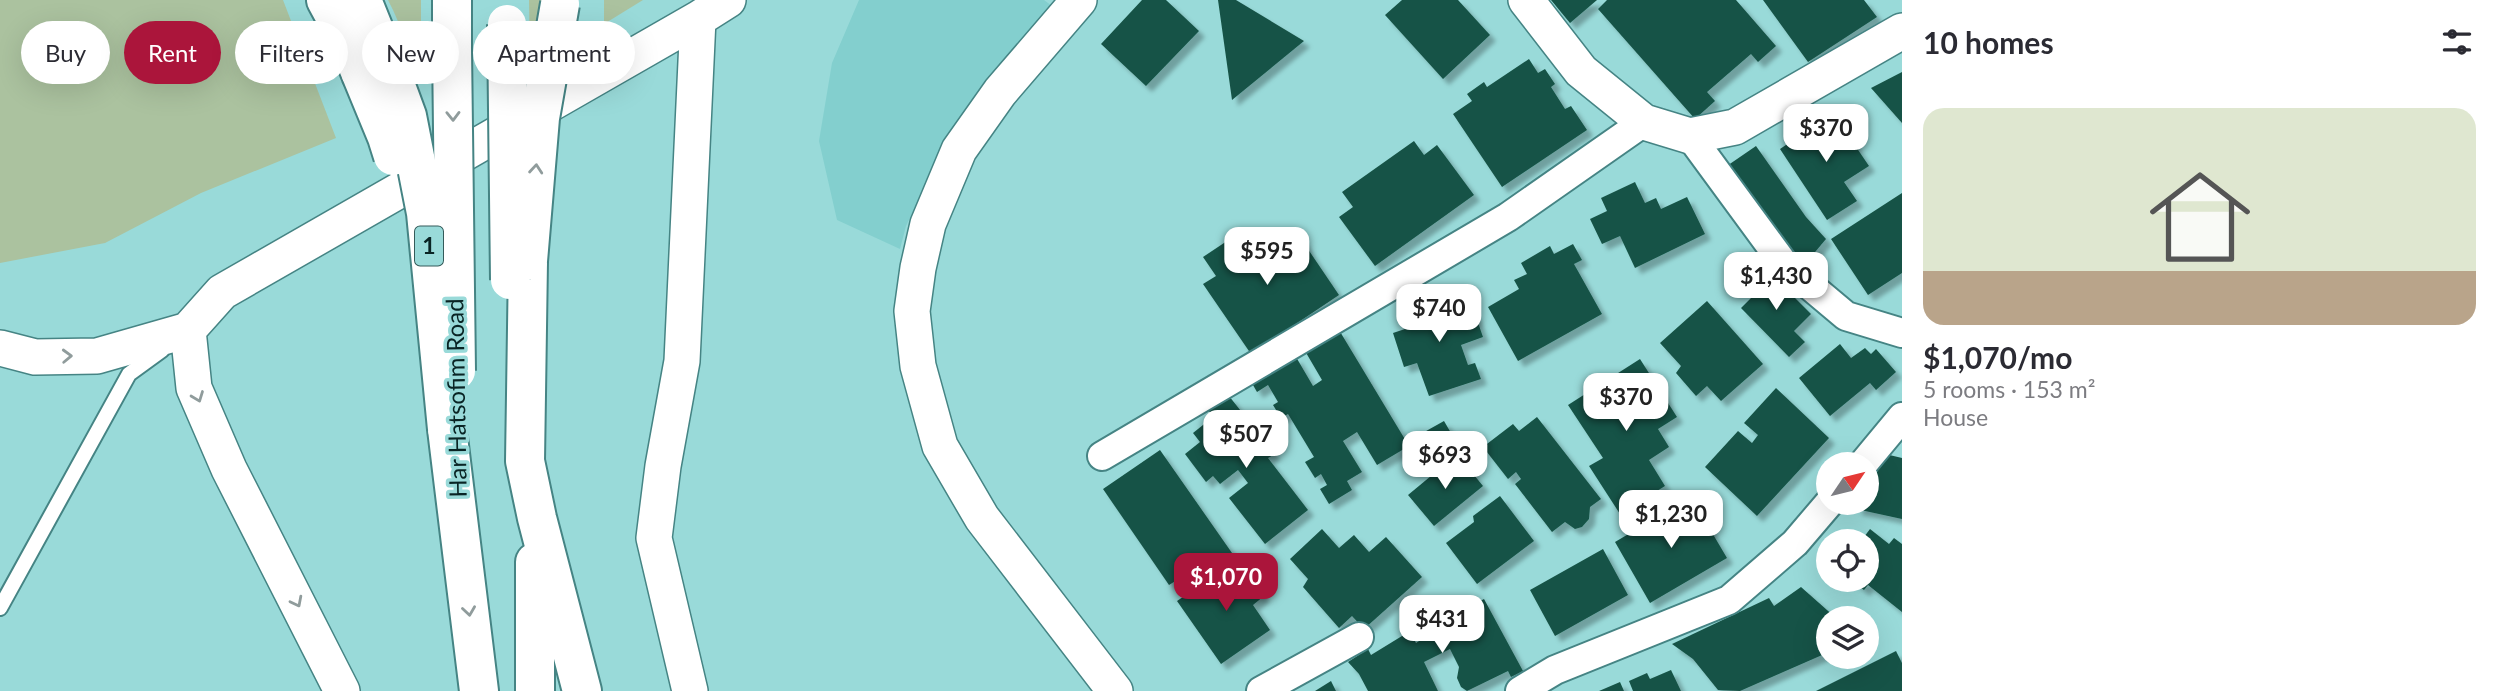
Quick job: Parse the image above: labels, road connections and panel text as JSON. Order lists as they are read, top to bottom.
{
  "streets": {
    "main road": ["1", "Har Hatsofim Road"]
  },
  "crossings": [
    ["1", "Har Hatsofim Road"]
  ],
  "north": "top right",
  "page": {
    "heading": "10 homes",
    "chip": [
      "Buy",
      "Rent",
      "Filters",
      "New",
      "Apartment"
    ],
    "list": [
      {
        "name": "$1,070/mo",
        "note": "5 rooms · 153 m² · House"
      }
    ],
    "price": [
      "$370",
      "$595",
      "$1,430",
      "$740",
      "$370",
      "$507",
      "$693",
      "$1,230",
      "$1,070",
      "$431"
    ]
  }
}
